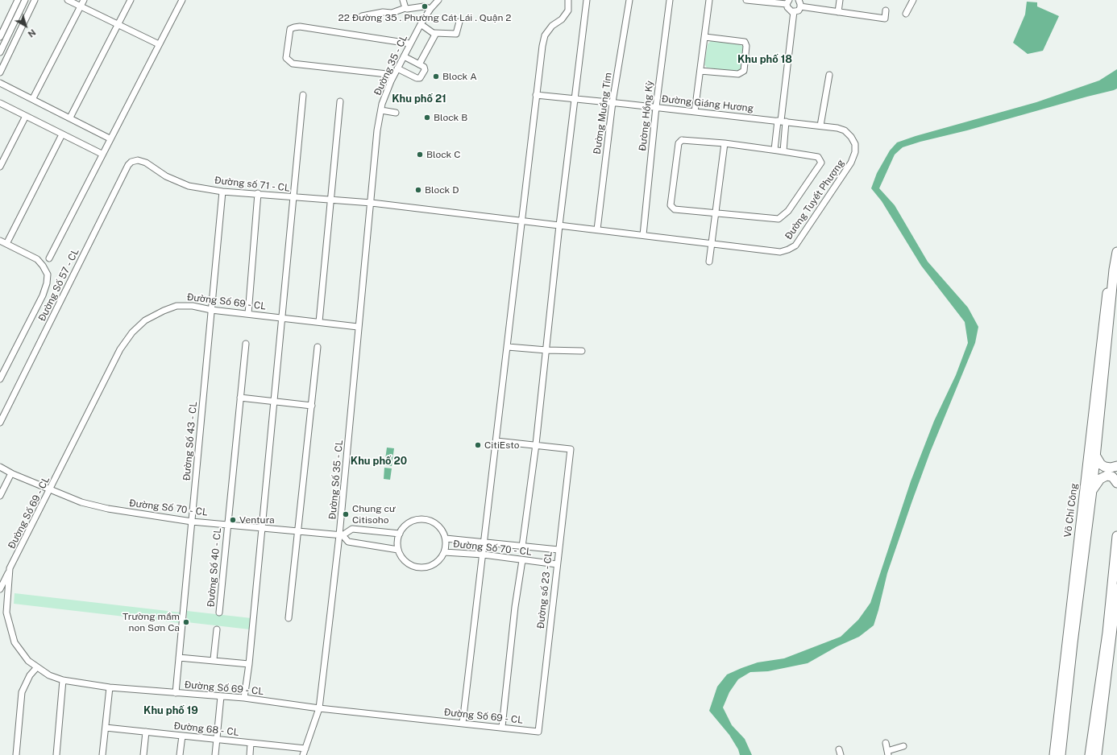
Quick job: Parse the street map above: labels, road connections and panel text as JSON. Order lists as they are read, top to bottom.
{
  "streets": {
    "main road": ["Võ Chí Công"],
    "street": [
      "Đường 35 - CL",
      "Đường Giáng Hương",
      "Đường Muồng Tím",
      "Đường Hồng Kỳ",
      "Đường số 71 - CL",
      "Đường Tuyết Phượng",
      "Đường Số 57 - CL",
      "Đường Số 69 - CL",
      "Đường Số 43 - CL",
      "Đường Số 35 - CL",
      "Đường Số 70 - CL",
      "Đường Số 40 - CL",
      "Đường số 23 - CL",
      "Đường 68 - CL"
    ]
  },
  "crossings": [
    ["Đường 35 - CL", "Đường số 71 - CL"],
    ["Đường 35 - CL", "Đường Số 35 - CL"],
    ["Đường Giáng Hương", "Đường Muồng Tím"],
    ["Đường Giáng Hương", "Đường Hồng Kỳ"],
    ["Đường Giáng Hương", "Đường Tuyết Phượng"],
    ["Đường Muồng Tím", "Đường Tuyết Phượng"],
    ["Đường Hồng Kỳ", "Đường Tuyết Phượng"],
    ["Đường số 71 - CL", "Đường Tuyết Phượng"],
    ["Đường số 71 - CL", "Đường Số 57 - CL"],
    ["Đường số 71 - CL", "Đường Số 43 - CL"],
    ["Đường số 71 - CL", "Đường Số 35 - CL"],
    ["Đường Số 69 - CL", "Đường Số 43 - CL"],
    ["Đường Số 69 - CL", "Đường Số 35 - CL"],
    ["Đường Số 69 - CL", "Đường Số 70 - CL"],
    ["Đường Số 69 - CL", "Đường số 23 - CL"],
    ["Đường Số 43 - CL", "Đường Số 70 - CL"],
    ["Đường Số 35 - CL", "Đường Số 70 - CL"],
    ["Đường Số 35 - CL", "Đường 68 - CL"],
    ["Đường Số 70 - CL", "Đường Số 40 - CL"],
    ["Đường Số 70 - CL", "Đường số 23 - CL"]
  ],
  "districts": [
    "Khu phố 18",
    "Khu phố 21",
    "Khu phố 20",
    "Khu phố 19"
  ],
  "places": [
    "22 Đường 35 . Phường Cát Lái . Quận 2",
    "Block A",
    "Block B",
    "Block C",
    "Block D",
    "CitiEsto",
    "Chung cư Citisoho",
    "Ventura",
    "Trường mầm non Sơn Ca"
  ],
  "north": "bottom right"
}
